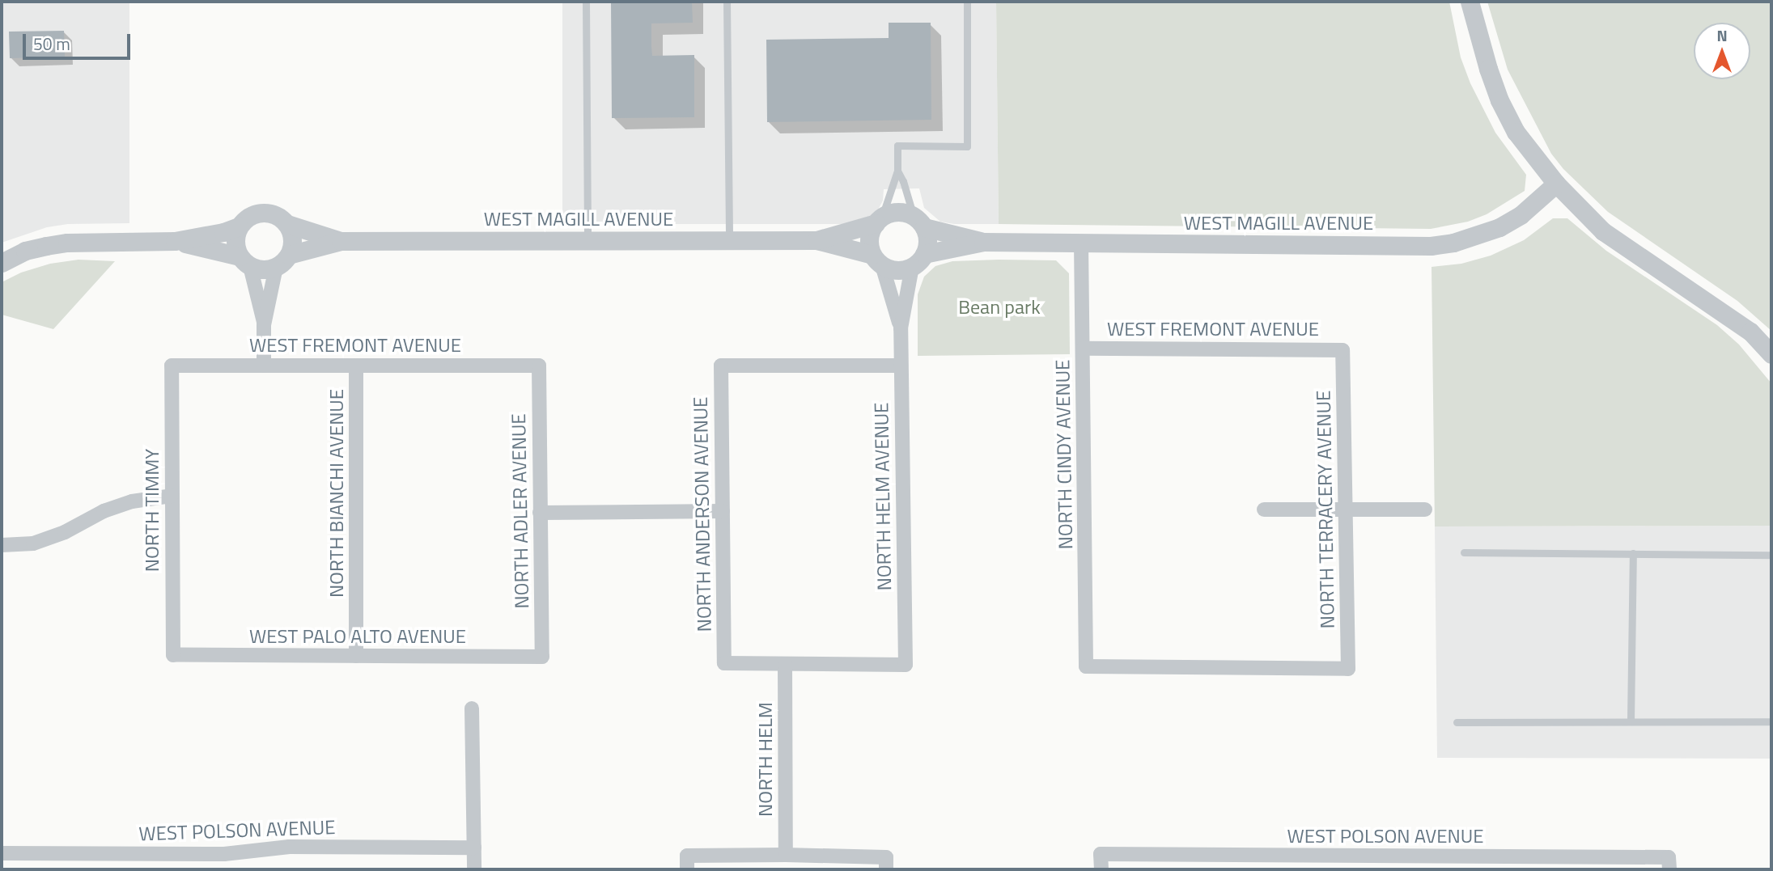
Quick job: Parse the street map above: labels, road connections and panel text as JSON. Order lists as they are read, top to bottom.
{
  "streets": {
    "street": [
      "WEST MAGILL AVENUE",
      "WEST FREMONT AVENUE",
      "NORTH CINDY AVENUE",
      "NORTH BIANCHI AVENUE",
      "NORTH HELM AVENUE",
      "NORTH TERRACERY AVENUE",
      "NORTH TIMMY",
      "NORTH ADLER AVENUE",
      "NORTH ANDERSON AVENUE",
      "WEST PALO ALTO AVENUE",
      "NORTH HELM",
      "WEST POLSON AVENUE"
    ]
  },
  "crossings": [
    ["WEST MAGILL AVENUE", "NORTH CINDY AVENUE"],
    ["WEST MAGILL AVENUE", "NORTH HELM AVENUE"],
    ["WEST FREMONT AVENUE", "NORTH CINDY AVENUE"],
    ["WEST FREMONT AVENUE", "NORTH BIANCHI AVENUE"],
    ["WEST FREMONT AVENUE", "NORTH TERRACERY AVENUE"],
    ["WEST FREMONT AVENUE", "NORTH TIMMY"],
    ["WEST FREMONT AVENUE", "NORTH ADLER AVENUE"],
    ["NORTH CINDY AVENUE", "NORTH TERRACERY AVENUE"],
    ["NORTH BIANCHI AVENUE", "WEST PALO ALTO AVENUE"],
    ["NORTH HELM AVENUE", "NORTH ANDERSON AVENUE"],
    ["NORTH HELM AVENUE", "NORTH HELM"],
    ["NORTH TIMMY", "WEST PALO ALTO AVENUE"],
    ["NORTH ADLER AVENUE", "WEST PALO ALTO AVENUE"],
    ["NORTH ANDERSON AVENUE", "NORTH HELM"]
  ],
  "parks": ["Bean park"],
  "scale_bar": "50 m",
  "north": "top"
}
